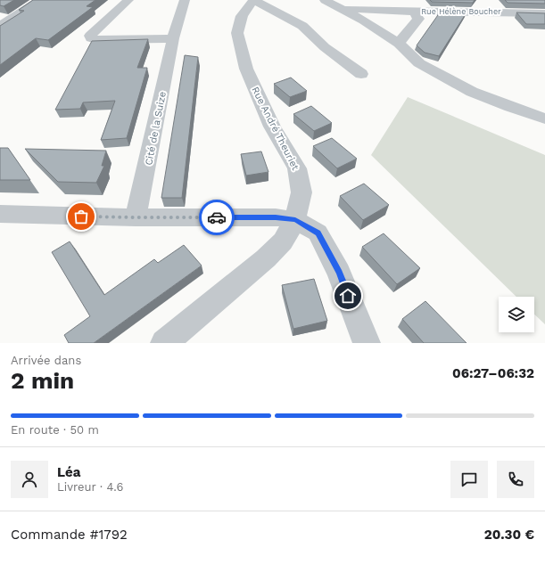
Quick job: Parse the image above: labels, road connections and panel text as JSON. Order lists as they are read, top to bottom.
{
  "streets": {
    "street": ["Rue Hélène Boucher", "Cité de la Suize", "Rue André Theuriet"]
  },
  "page": {
    "heading": ["2 min", "Arrivée dans", "06:27–06:32"],
    "panel": [
      "Léa",
      "Livreur · 4.6",
      "Commande #1792",
      "20.30 €"
    ],
    "bar": "En route · 50 m"
  }
}
